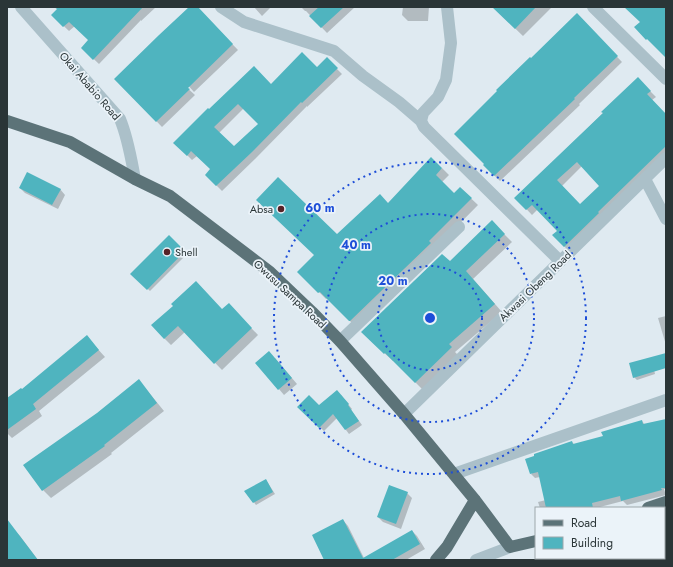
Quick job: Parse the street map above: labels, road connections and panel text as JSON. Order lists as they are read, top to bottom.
{
  "streets": {
    "main road": ["Owusu Sampa Road"],
    "street": ["Okai Ababio Road", "Akwasi Obeng Road"]
  },
  "crossings": [
    ["Okai Ababio Road", "Owusu Sampa Road"],
    ["Akwasi Obeng Road", "Owusu Sampa Road"]
  ],
  "places": ["Absa", "Shell"],
  "legend": ["Road", "Building"],
  "rings": ["60 m", "40 m", "20 m"]
}
